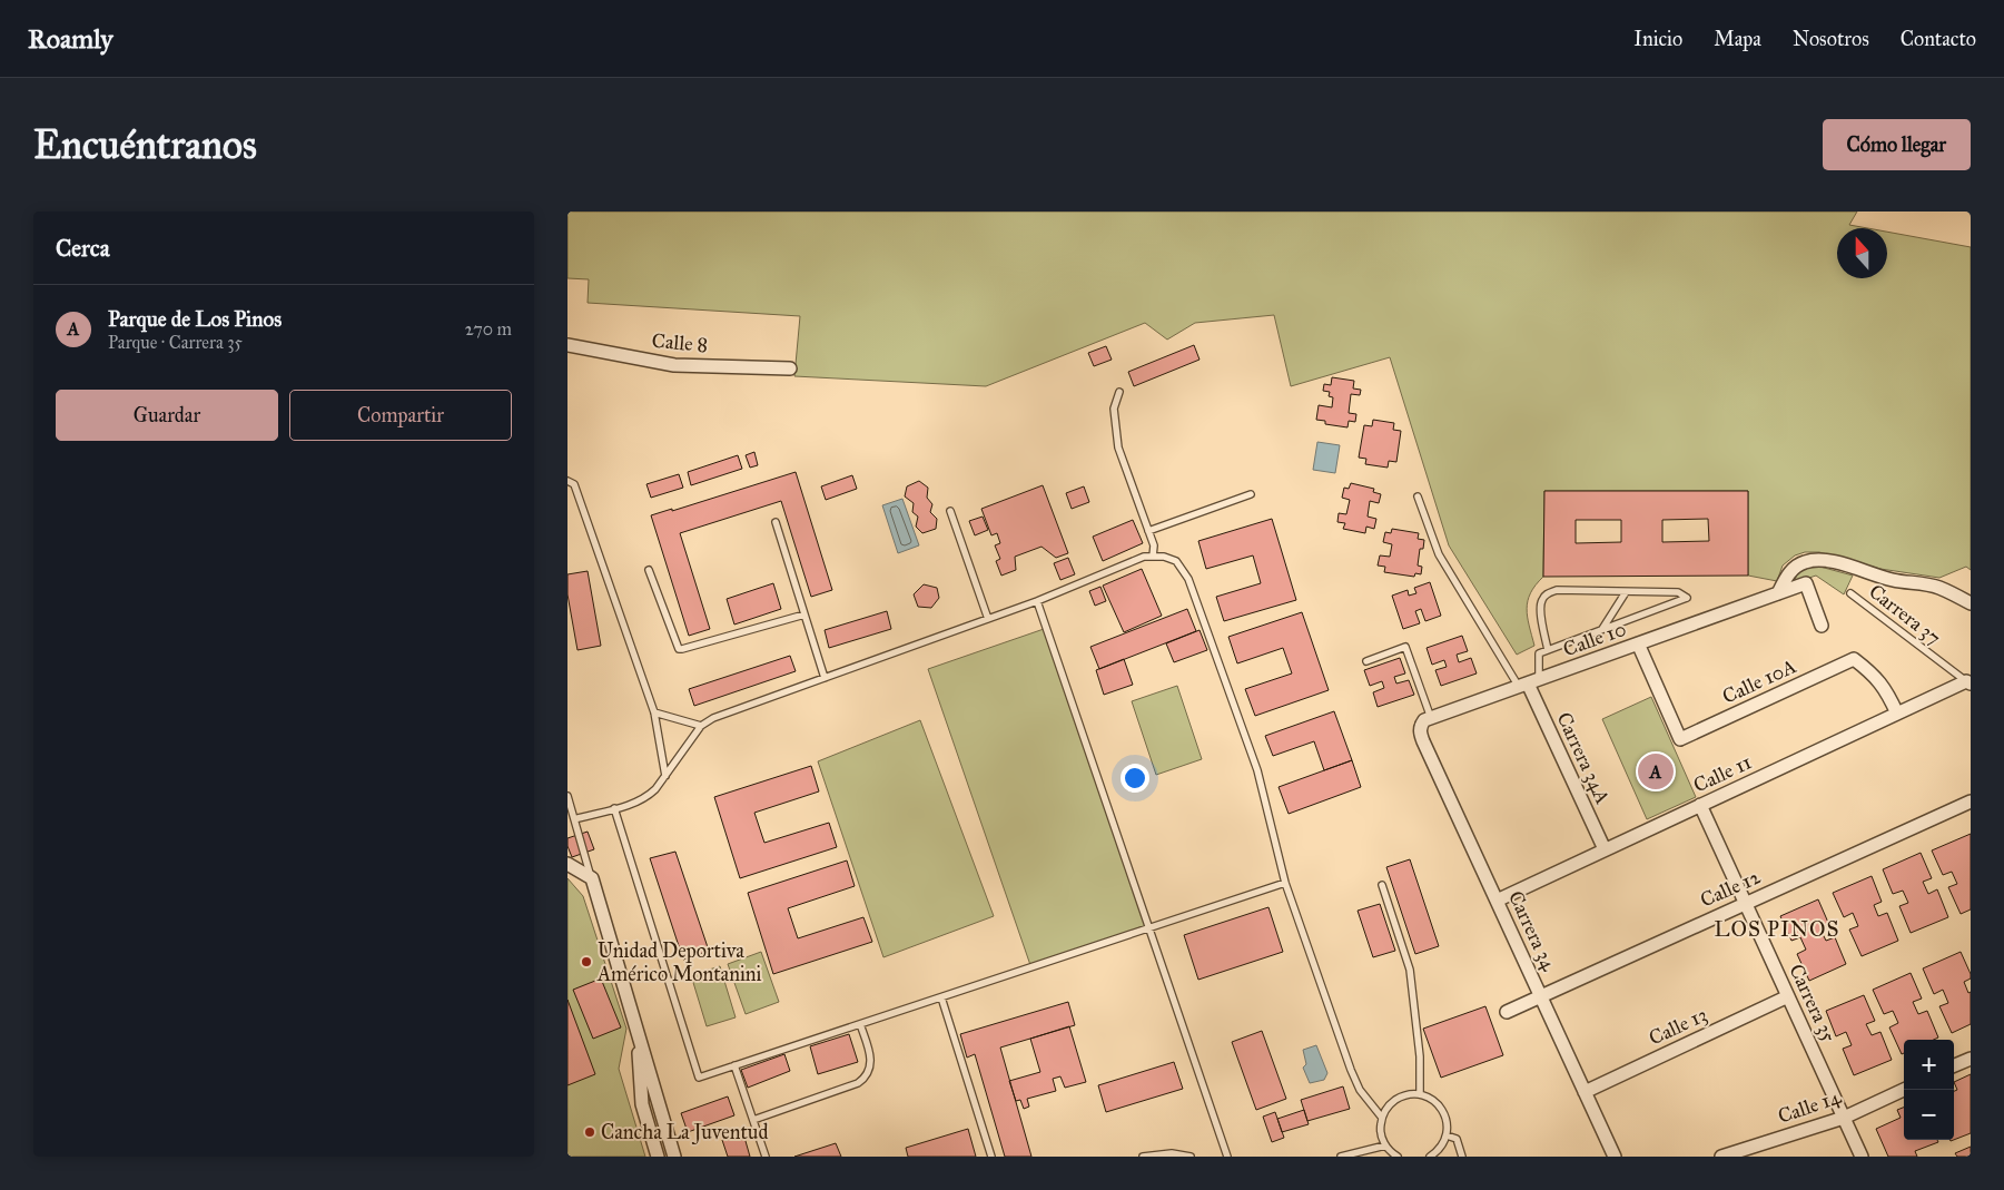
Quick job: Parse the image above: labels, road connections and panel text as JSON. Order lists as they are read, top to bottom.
{
  "streets": {
    "street": [
      "Calle 8",
      "Calle 10",
      "Calle 10A",
      "Carrera 34A",
      "Calle 11",
      "Calle 12",
      "Carrera 34",
      "Carrera 35",
      "Calle 13",
      "Calle 14"
    ],
    "lane": ["Carrera 37"]
  },
  "crossings": [
    ["Carrera 37", "Calle 11"],
    ["Calle 10", "Calle 10A"],
    ["Calle 10", "Carrera 34A"],
    ["Calle 10", "Carrera 34"],
    ["Calle 10A", "Calle 11"],
    ["Carrera 34A", "Calle 11"],
    ["Calle 11", "Carrera 34"],
    ["Calle 11", "Carrera 35"],
    ["Calle 12", "Carrera 34"],
    ["Calle 12", "Carrera 35"],
    ["Carrera 34", "Calle 13"],
    ["Carrera 35", "Calle 13"],
    ["Carrera 35", "Calle 14"]
  ],
  "districts": ["LOS PINOS"],
  "places": ["Unidad Deportiva Américo Montanini", "Cancha La Juventud"],
  "north": "top",
  "page": {
    "header": "Roamly",
    "nav": [
      "Inicio",
      "Mapa",
      "Nosotros",
      "Contacto"
    ],
    "buttons": [
      "Cómo llegar",
      ["Guardar", "Compartir"]
    ],
    "title": "Encuéntranos",
    "heading": "Cerca",
    "list": [
      {
        "mark": "A",
        "name": "Parque de Los Pinos",
        "note": "Parque · Carrera 35",
        "value": "270 m"
      }
    ],
    "pins": "A",
    "map_buttons": ["+", "−"]
  }
}
